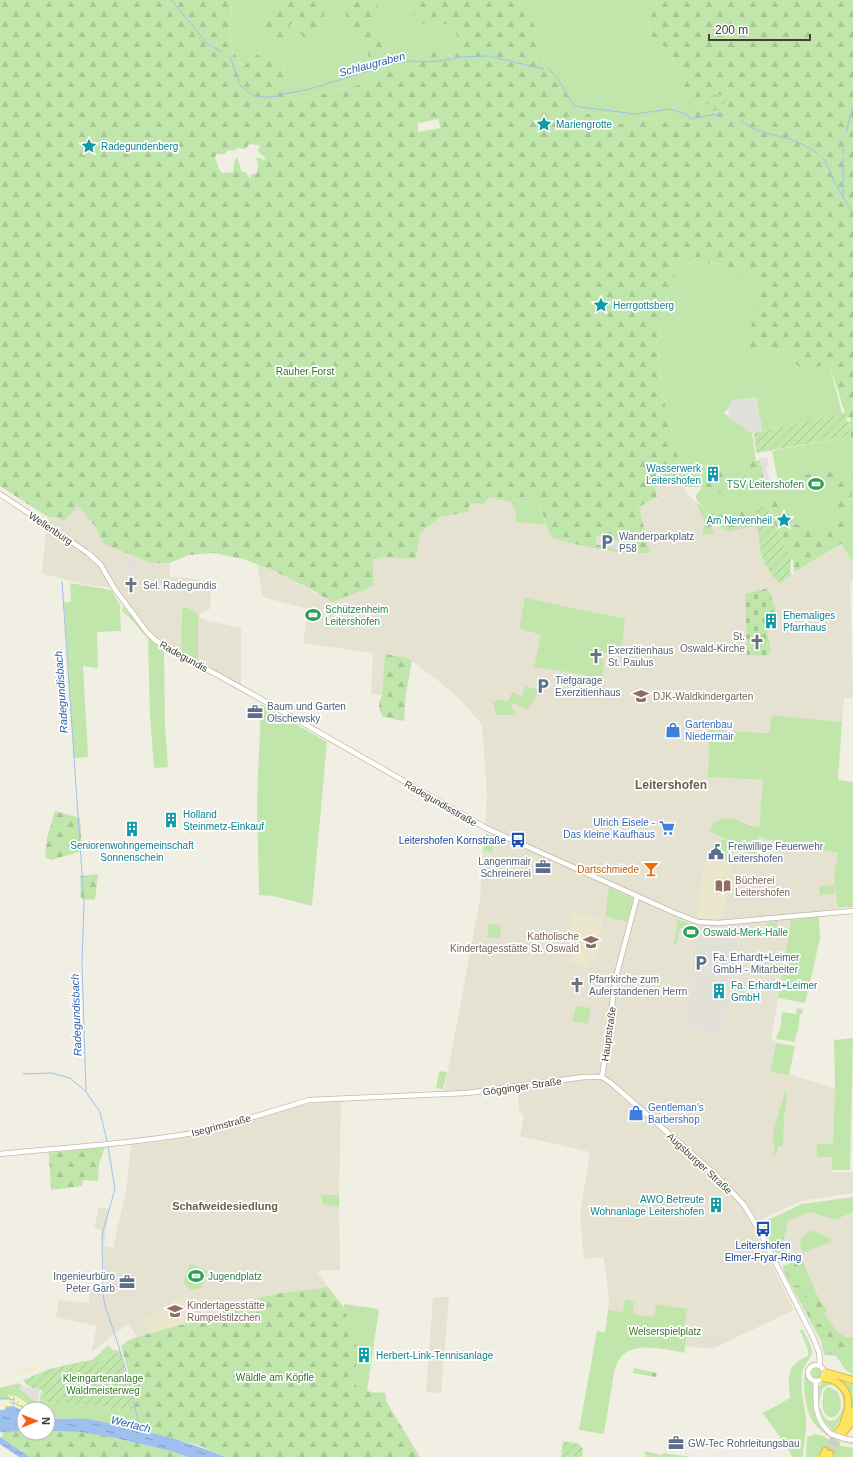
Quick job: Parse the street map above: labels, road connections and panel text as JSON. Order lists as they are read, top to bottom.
{
  "streets": {
    "street": [
      "Wellenburg",
      "Radegundis",
      "Radegundisstraße",
      "Hauptstraße",
      "Gögginger Straße",
      "Isegrimstraße",
      "Augsburger Straße"
    ]
  },
  "crossings": [
    ["Wellenburg", "Radegundis"],
    ["Radegundis", "Radegundisstraße"],
    ["Radegundisstraße", "Hauptstraße"],
    ["Hauptstraße", "Gögginger Straße"],
    ["Hauptstraße", "Augsburger Straße"],
    ["Gögginger Straße", "Isegrimstraße"],
    ["Gögginger Straße", "Augsburger Straße"]
  ],
  "districts": ["Leitershofen", "Schafweidesiedlung"],
  "water": ["Schlaugraben", "Radegundisbach", "Wertach"],
  "parks": [
    "Rauher Forst",
    "Welserspielplatz",
    "Wäldle am Köpfle",
    "Kleingartenanlage Waldmeisterweg"
  ],
  "places": {
    "place": [
      "Mariengrotte",
      "Radegundenberg",
      "Herrgottsberg",
      "Am Nervenheil"
    ],
    "building": [
      "Wasserwerk Leitershofen",
      "Ehemaliges Pfarrhaus",
      "Holland Steinmetz-Einkauf",
      "Seniorenwohngemeinschaft Sonnenschein",
      "Fa. Erhardt+Leimer GmbH",
      "AWO Betreute Wohnanlage Leitershofen",
      "Herbert-Link-Tennisanlage"
    ],
    "sports": [
      "TSV Leitershofen",
      "Schützenheim Leitershofen",
      "Oswald-Merk-Halle",
      "Jugendplatz"
    ],
    "parking": ["Wanderparkplatz P58", "Tiefgarage Exerzitienhaus", "Fa. Erhardt+Leimer GmbH - Mitarbeiter"],
    "church": [
      "Sel. Radegundis",
      "St. Oswald-Kirche",
      "Exerzitienhaus St. Paulus",
      "Pfarrkirche zum Auferstandenen Herrn"
    ],
    "school or university": ["DJK-Waldkindergarten", "Katholische Kindertagesstätte St. Oswald", "Kindertagesstätte Rumpelstilzchen"],
    "office": [
      "Baum und Garten Olschewsky",
      "Langenmair Schreinerei",
      "Ingenieurbüro Peter Garb",
      "GW-Tec Rohrleitungsbau"
    ],
    "shop": ["Gartenbau Niedermair", "Gentleman's Barbershop"],
    "supermarket": ["Ulrich Eisele - Das kleine Kaufhaus"],
    "bus stop": ["Leitershofen Kornstraße", "Leitershofen Elmer-Fryar-Ring"],
    "public building": ["Freiwillige Feuerwehr Leitershofen"],
    "bar": ["Dartschmiede"],
    "library": ["Bücherei Leitershofen"]
  },
  "scale_bar": "200 m",
  "north": "right"
}
